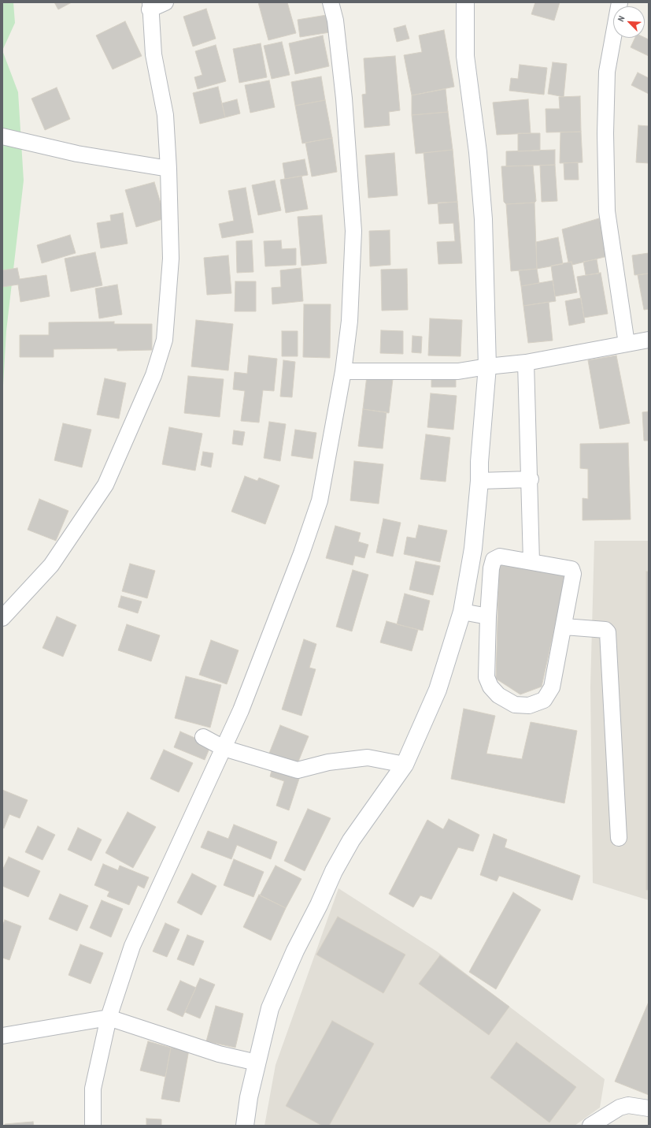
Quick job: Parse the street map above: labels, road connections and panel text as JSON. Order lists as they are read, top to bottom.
{
  "north": "top left"
}
